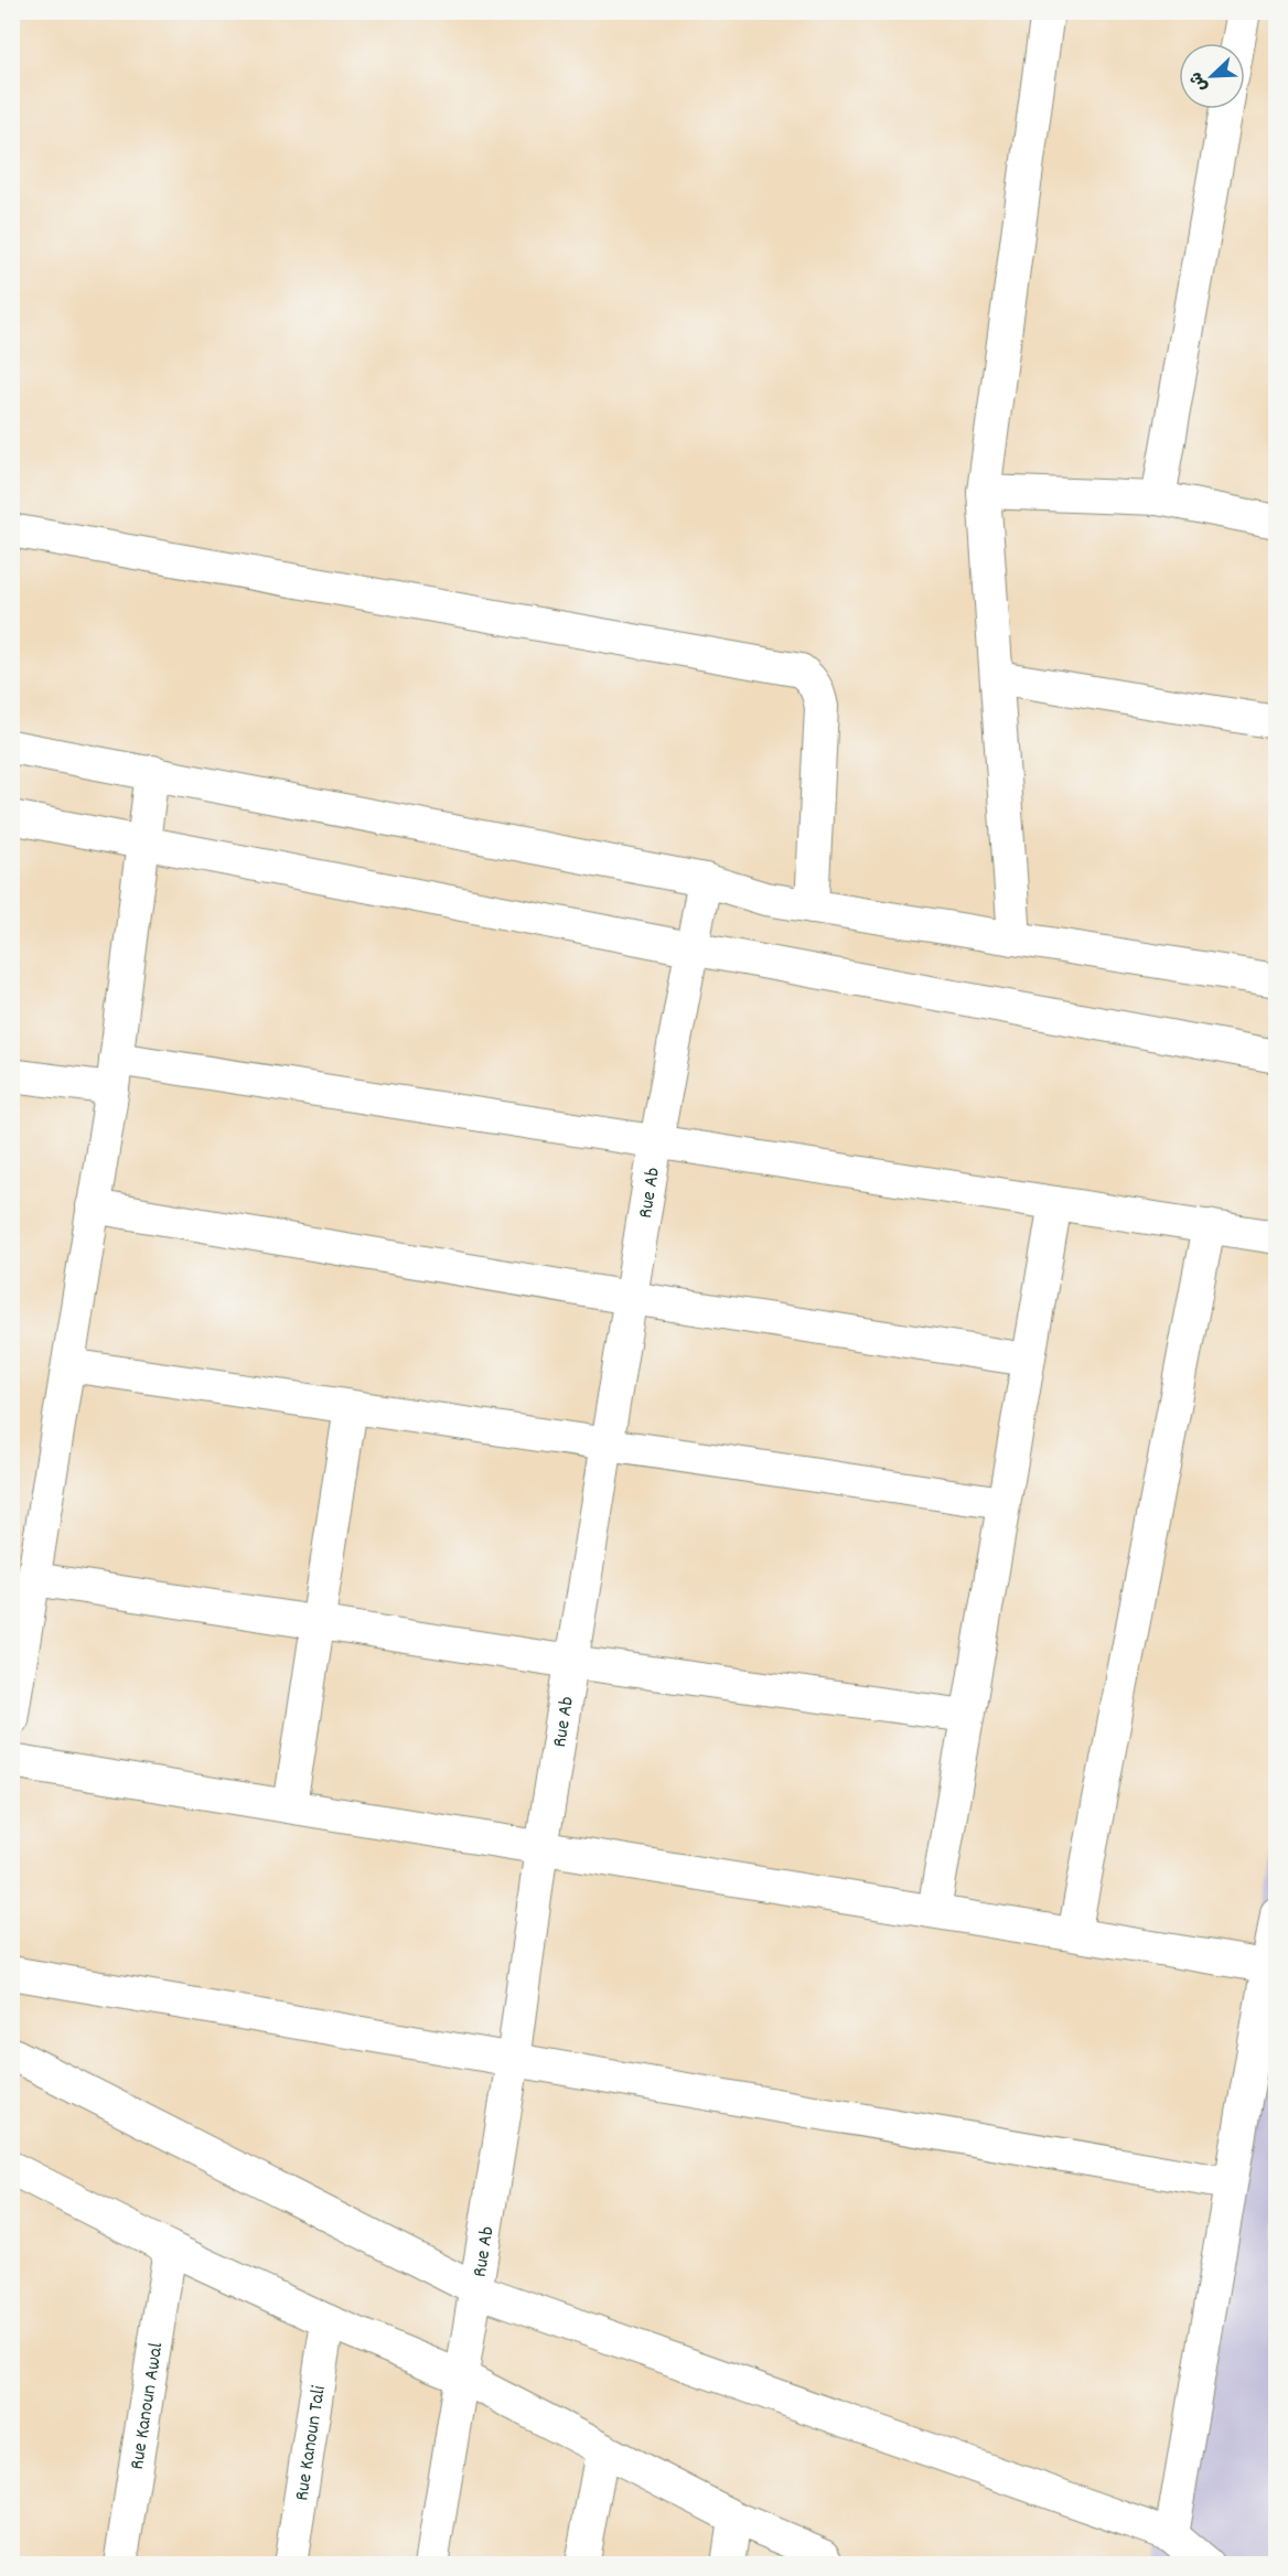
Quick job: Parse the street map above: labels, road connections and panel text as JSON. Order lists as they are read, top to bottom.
{
  "streets": {
    "street": ["Rue Ab", "Rue Kanoun Awal", "Rue Kanoun Tali"]
  },
  "north": "bottom left"
}
